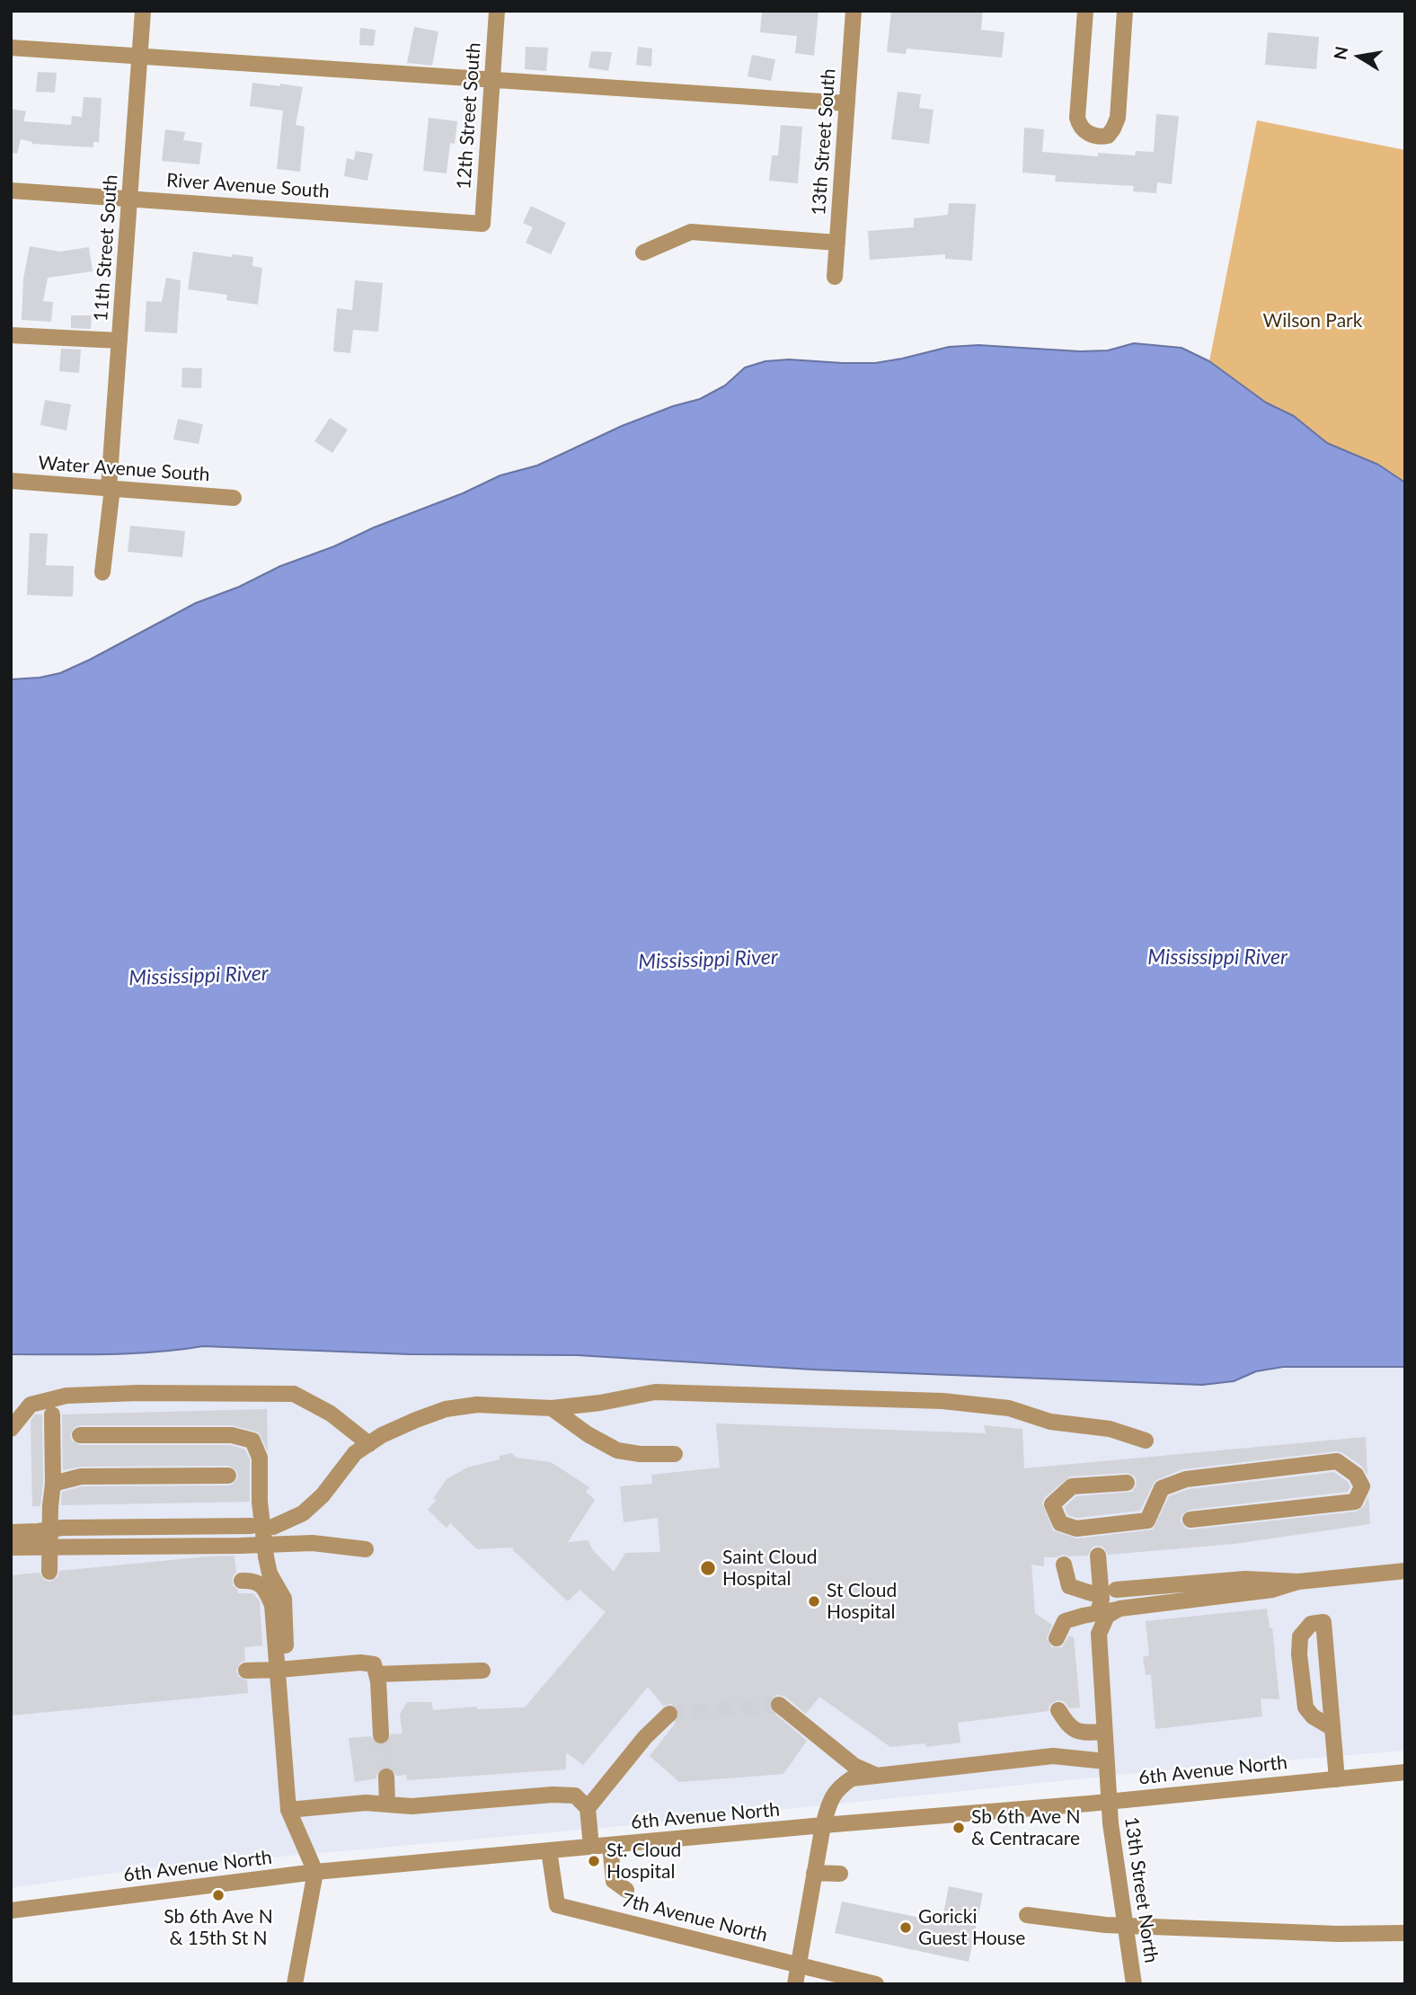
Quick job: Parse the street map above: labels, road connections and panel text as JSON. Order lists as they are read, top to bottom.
{
  "streets": {
    "street": [
      "12th Street South",
      "13th Street South",
      "River Avenue South",
      "11th Street South",
      "Water Avenue South",
      "6th Avenue North",
      "13th Street North",
      "7th Avenue North"
    ]
  },
  "crossings": [
    ["12th Street South", "River Avenue South"],
    ["River Avenue South", "11th Street South"],
    ["11th Street South", "Water Avenue South"],
    ["6th Avenue North", "13th Street North"],
    ["6th Avenue North", "7th Avenue North"]
  ],
  "water": ["Mississippi River"],
  "parks": ["Wilson Park"],
  "places": [
    "Saint Cloud Hospital",
    "St Cloud Hospital",
    "Sb 6th Ave N & Centracare",
    "St. Cloud Hospital",
    "Sb 6th Ave N & 15th St N",
    "Goricki Guest House"
  ],
  "north": "left"
}
